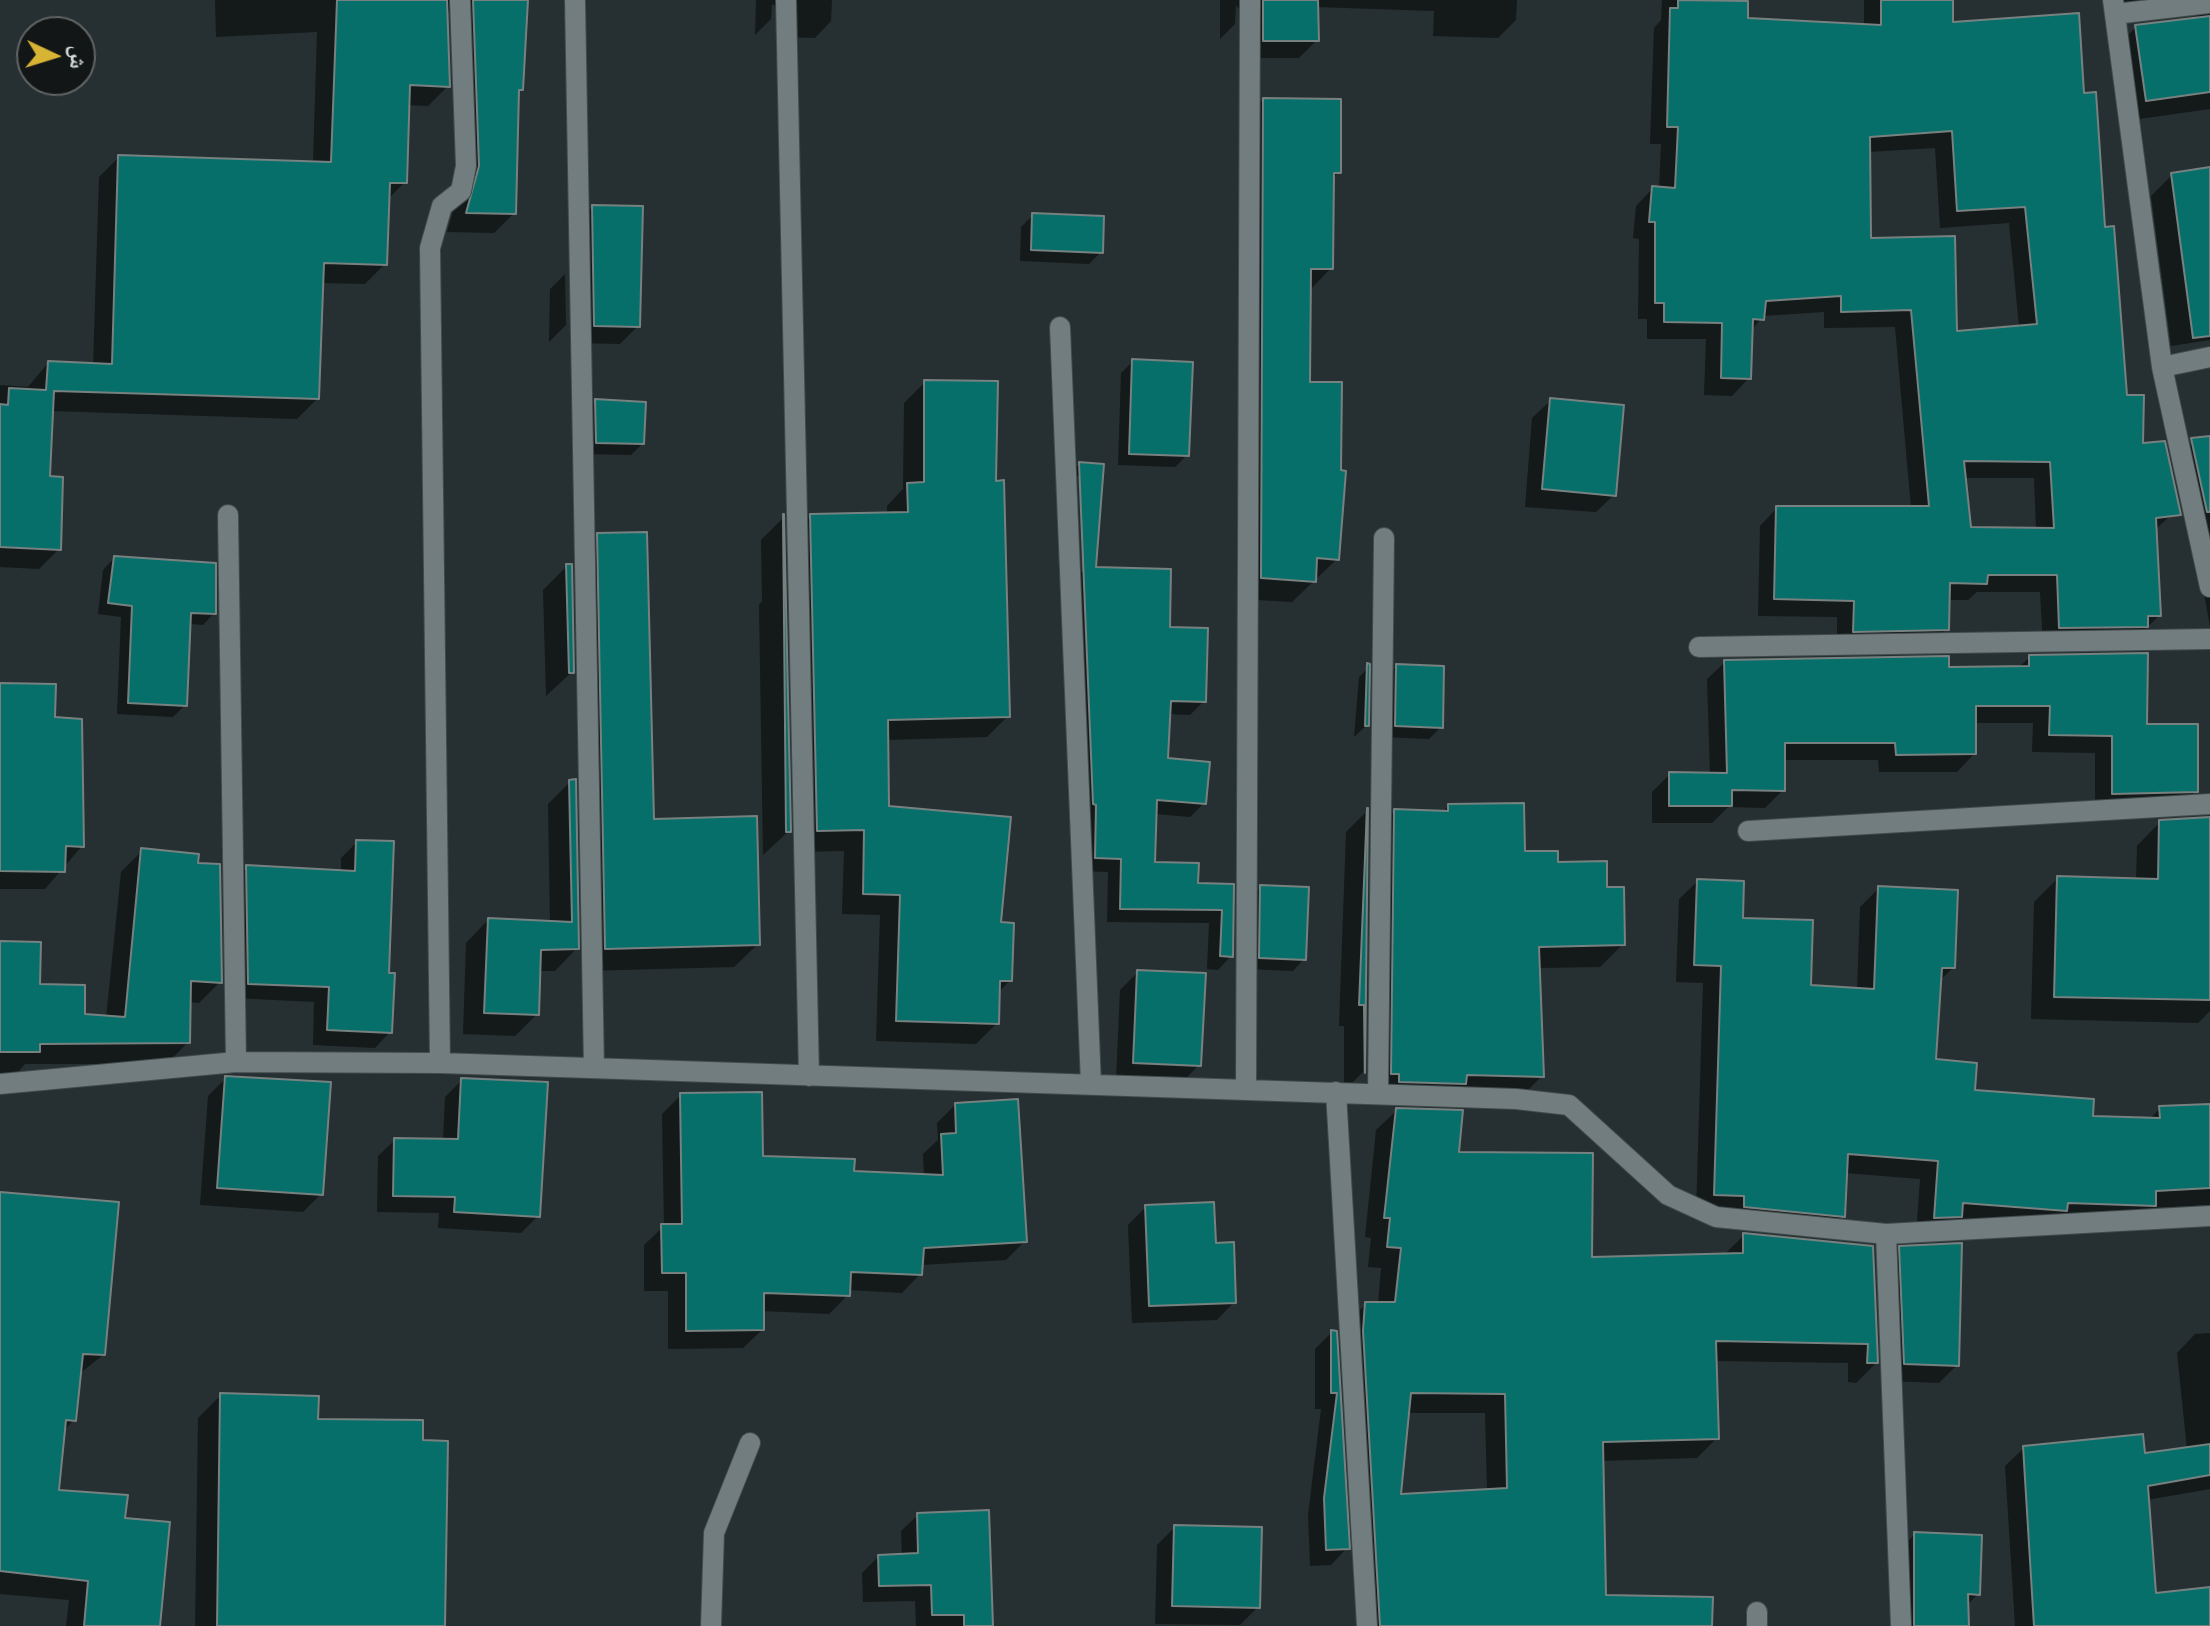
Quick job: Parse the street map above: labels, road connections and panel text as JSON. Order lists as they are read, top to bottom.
{
  "north": "right"
}
